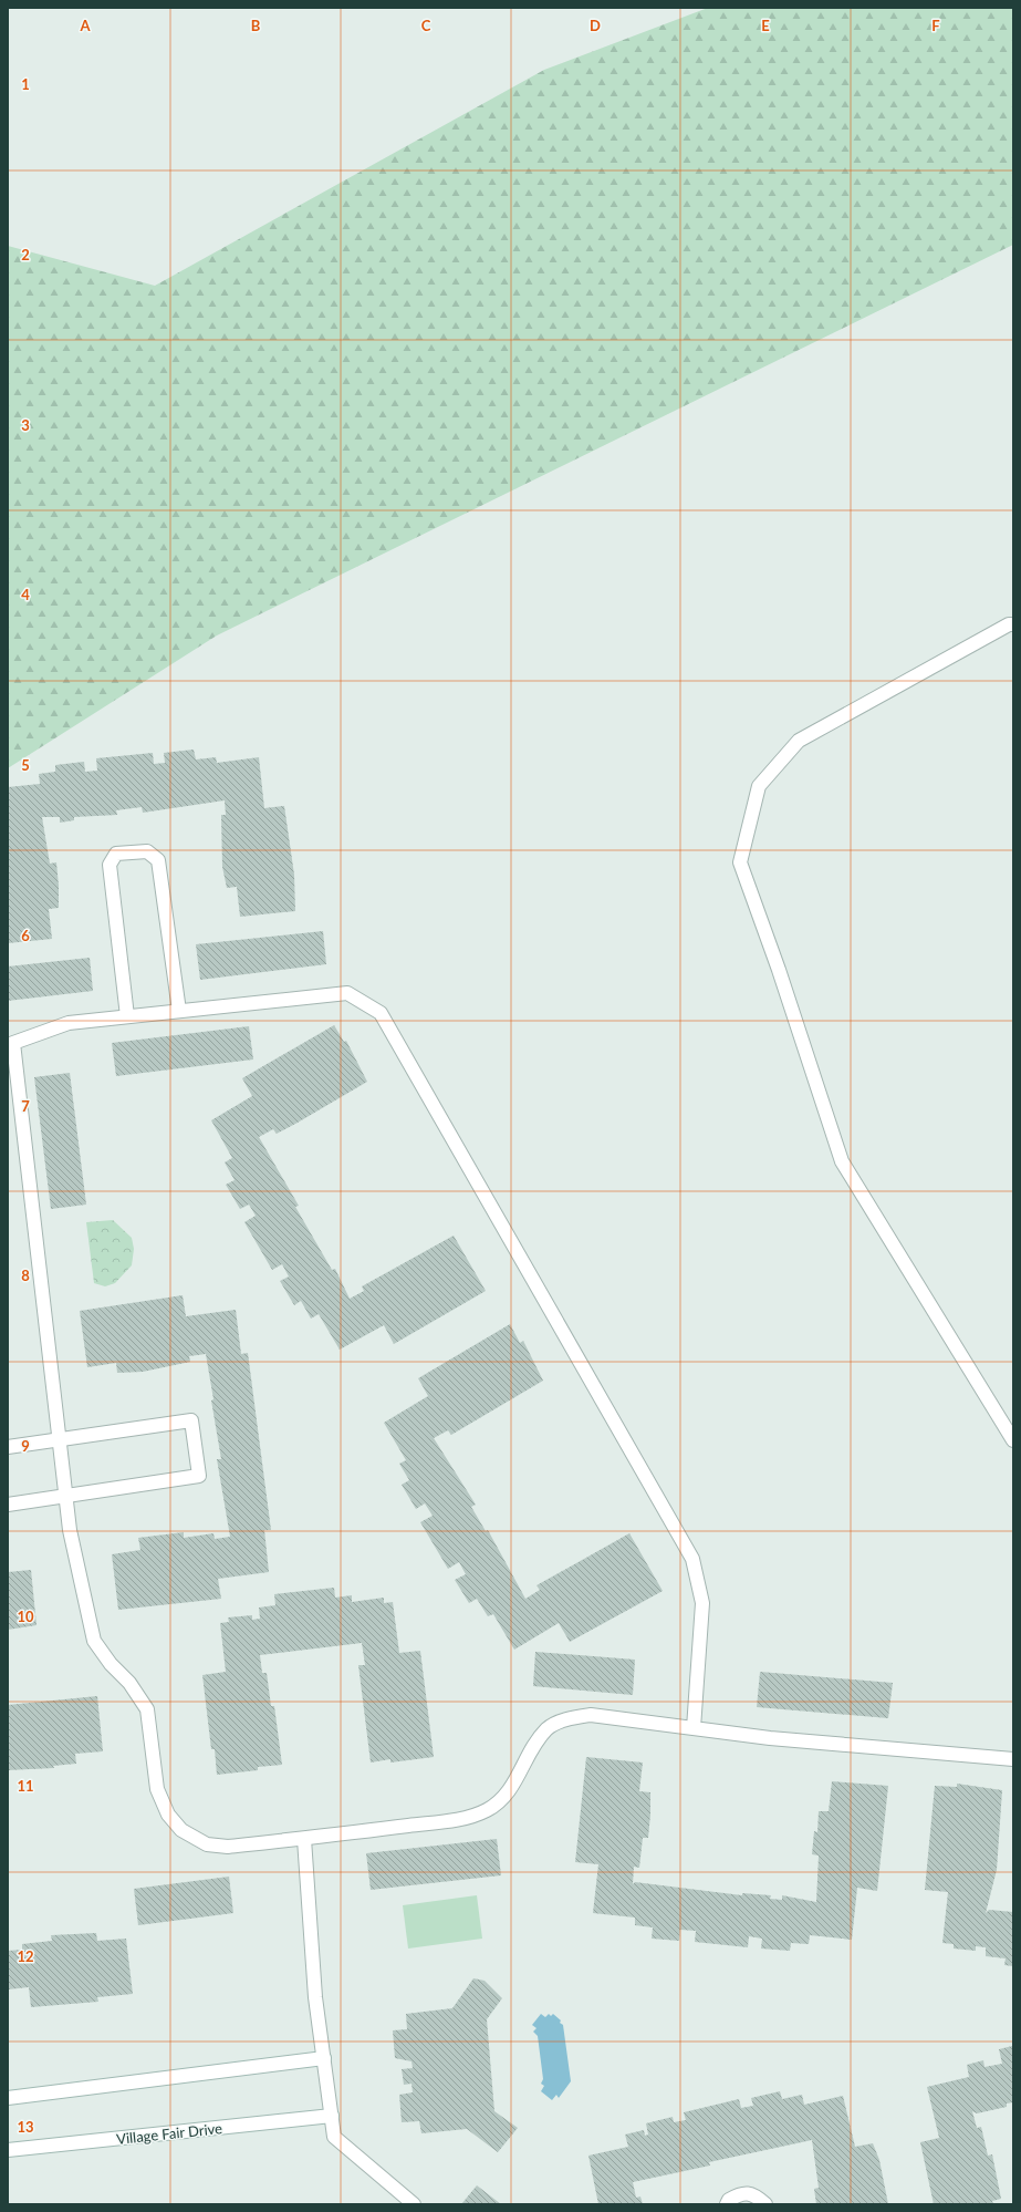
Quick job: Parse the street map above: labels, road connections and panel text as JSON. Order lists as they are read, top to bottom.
{
  "streets": {
    "street": ["Village Fair Drive"]
  },
  "grid": {
    "columns": [
      "A",
      "B",
      "C",
      "D",
      "E",
      "F"
    ],
    "rows": [
      "1",
      "2",
      "3",
      "4",
      "5",
      "6",
      "7",
      "8",
      "9",
      "10",
      "11",
      "12",
      "13"
    ]
  }
}
